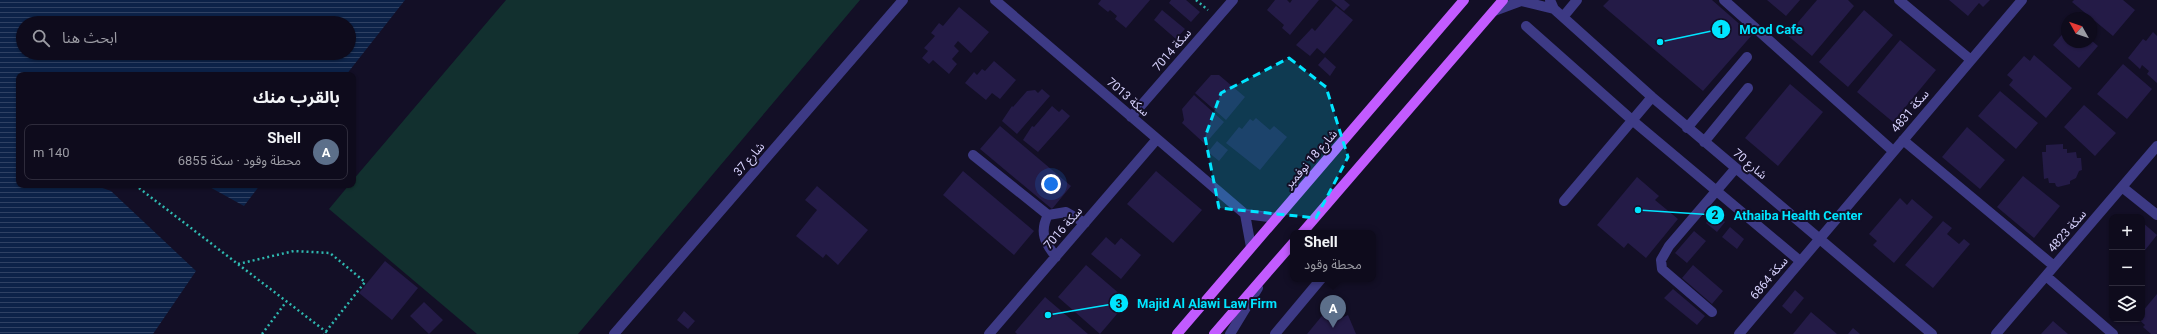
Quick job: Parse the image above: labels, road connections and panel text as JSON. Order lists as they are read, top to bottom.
{
  "streets": {
    "main road": ["شارع 18 نوفمبر"],
    "street": [
      "سكة 7014",
      "سكة 7013",
      "سكة 4831",
      "شارع 37",
      "شارع 70",
      "سكة 7016",
      "سكة 4823",
      "سكة 6864"
    ]
  },
  "crossings": [
    ["سكة 7014", "سكة 7013"],
    ["سكة 7013", "سكة 7016"],
    ["سكة 4831", "شارع 70"],
    ["سكة 4831", "سكة 6864"],
    ["شارع 70", "سكة 6864"]
  ],
  "places": ["Mood Cafe", "Athaiba Health Center", "Majid Al Alawi Law Firm"],
  "north": "top left",
  "page": {
    "search": "ابحث هنا",
    "heading": "بالقرب منك",
    "list": [
      {
        "mark": "A",
        "name": "Shell",
        "note": "محطة وقود · سكة 6855",
        "value": "140 m"
      }
    ],
    "map_buttons": ["+", "−"],
    "popup": ["Shell", "محطة وقود"],
    "pins": "A"
  }
}
